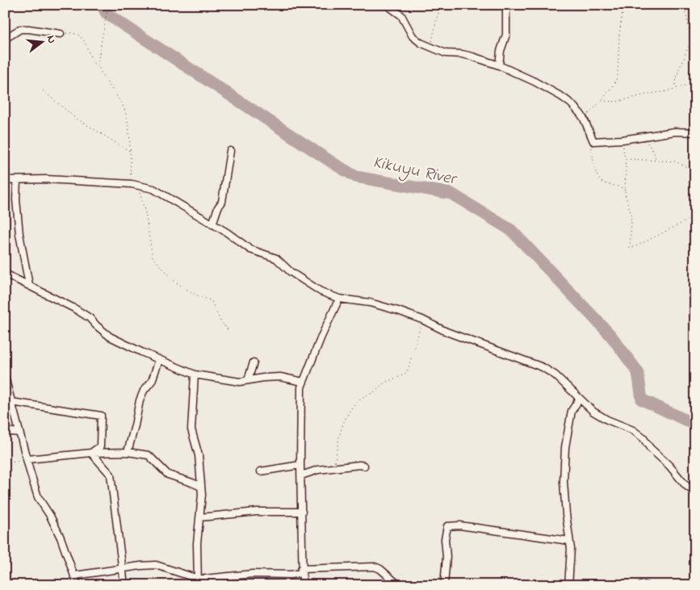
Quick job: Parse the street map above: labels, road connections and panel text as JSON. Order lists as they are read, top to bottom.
{
  "water": ["Kikuyu River"],
  "north": "right"
}
